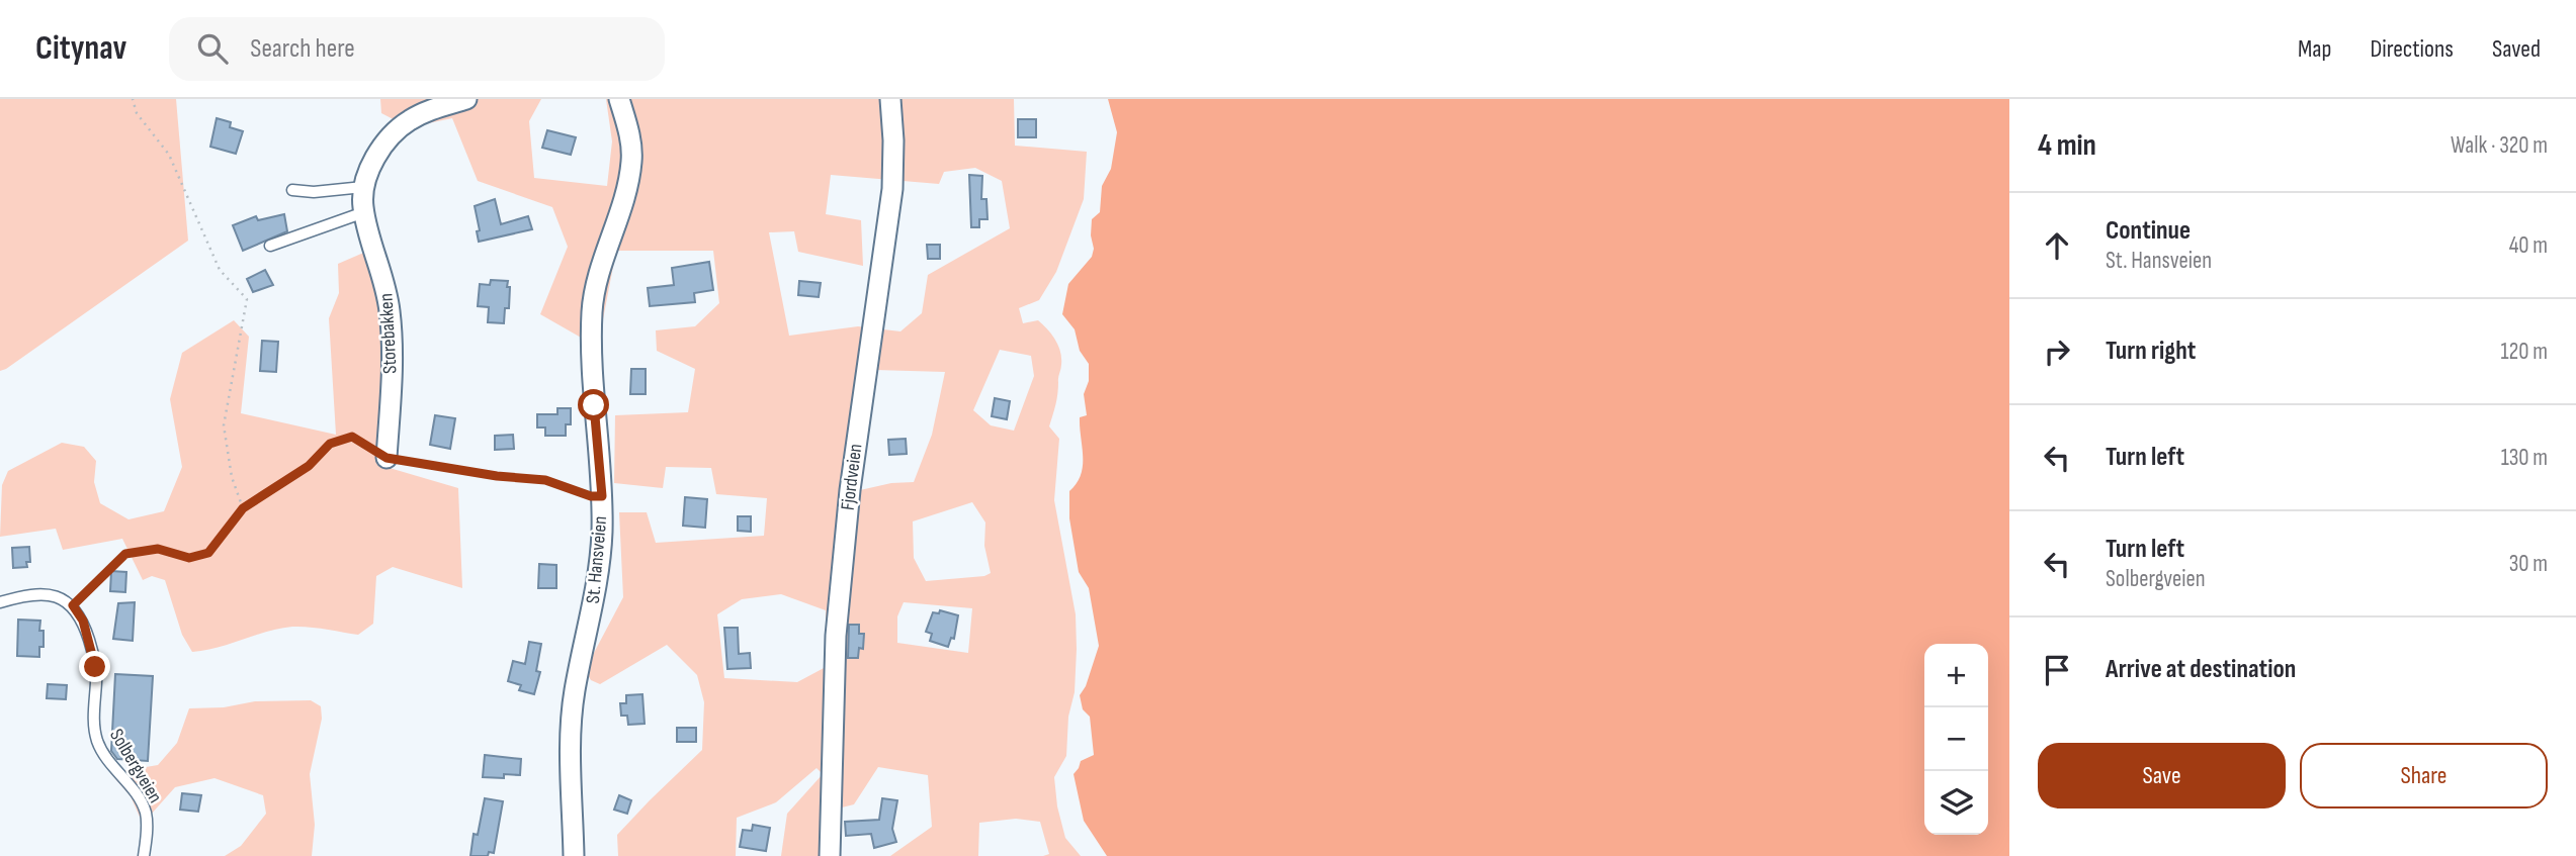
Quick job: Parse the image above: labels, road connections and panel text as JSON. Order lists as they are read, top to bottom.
{
  "streets": {
    "street": ["Storebakken", "Fjordveien", "St. Hansveien"],
    "lane": ["Solbergveien"]
  },
  "page": {
    "header": "Citynav",
    "search": "Search here",
    "nav": ["Map", "Directions", "Saved"],
    "heading": ["4 min", "Walk · 320 m"],
    "list": [
      ["Continue", "St. Hansveien", "40 m"],
      ["Turn right", "120 m"],
      ["Turn left", "130 m"],
      ["Turn left", "Solbergveien", "30 m"],
      "Arrive at destination"
    ],
    "map_buttons": ["+", "−"],
    "buttons": ["Save", "Share"]
  }
}
